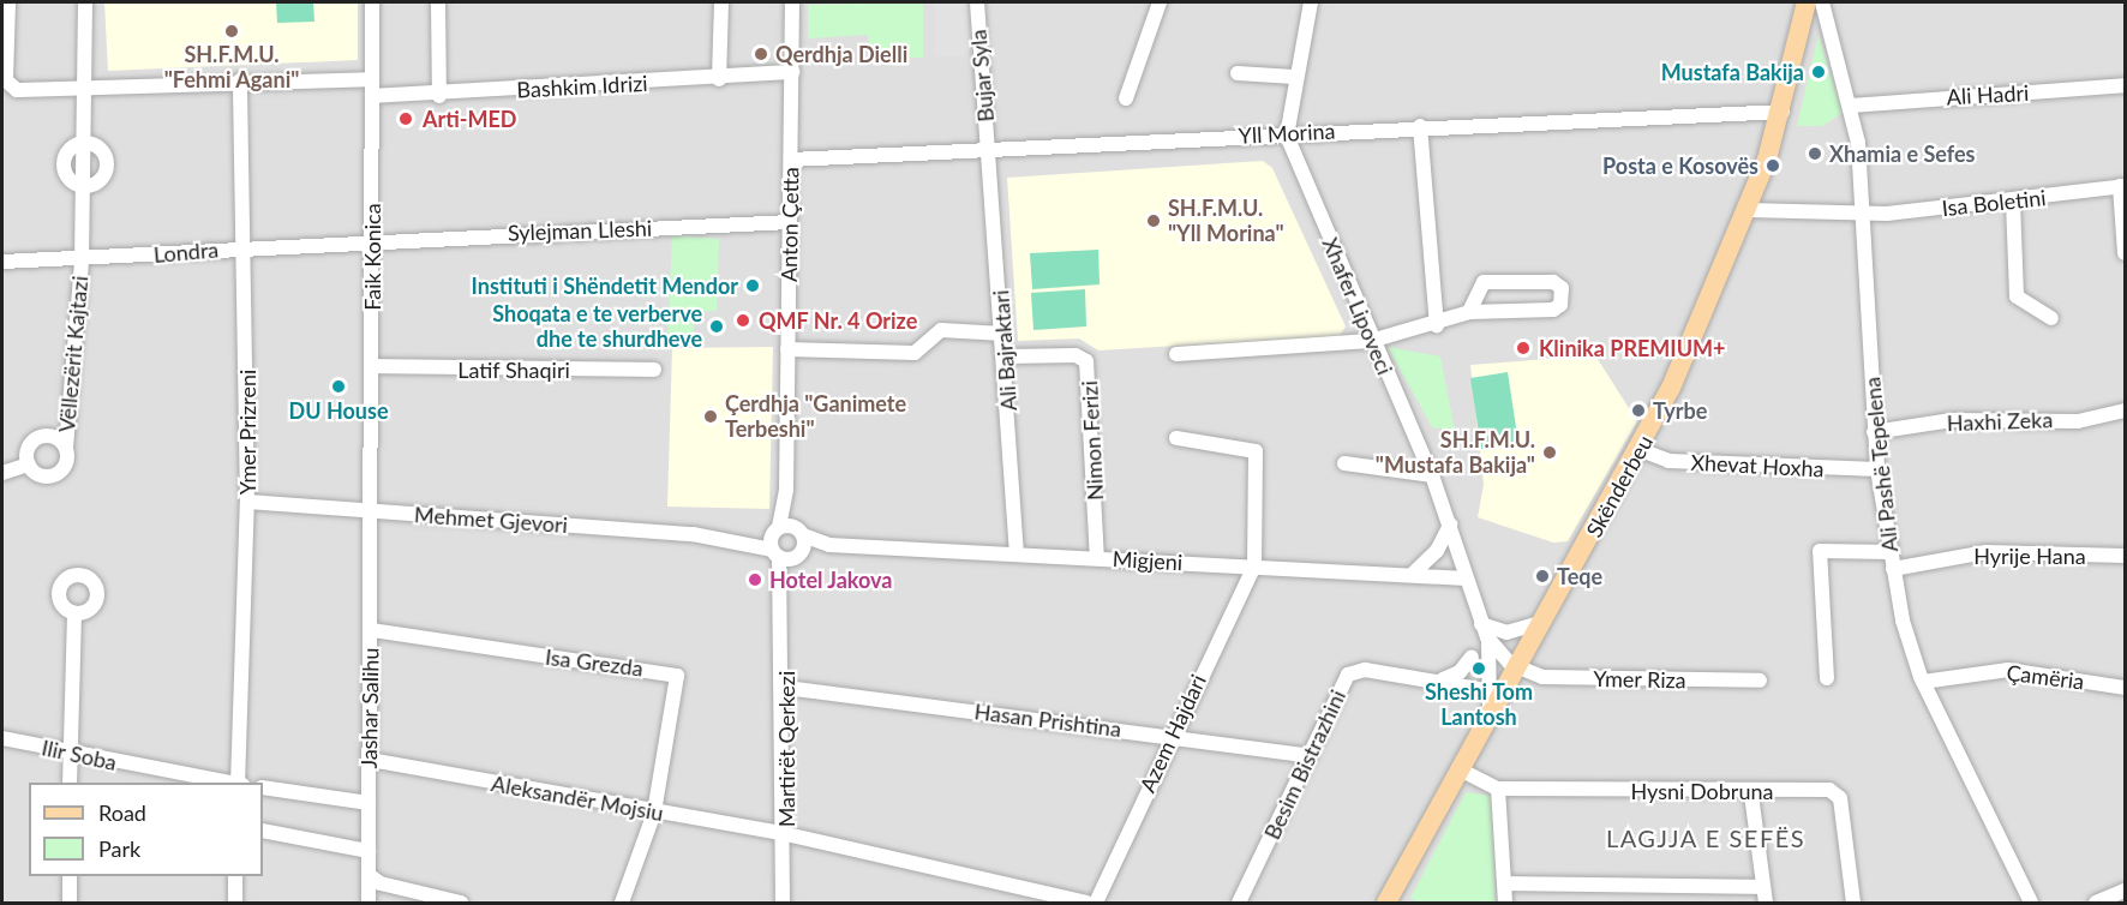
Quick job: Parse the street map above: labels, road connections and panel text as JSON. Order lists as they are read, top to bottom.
{
  "streets": {
    "main road": ["Skënderbeu"],
    "street": [
      "Bujar Syla",
      "Bashkim Idrizi",
      "Ali Hadri",
      "Yll Morina",
      "Isa Boletini",
      "Anton Çetta",
      "Sylejman Lleshi",
      "Londra",
      "Faik Konica",
      "Xhafer Lipoveci",
      "Ali Bajraktari",
      "Vëllezërit Kajtazi",
      "Latif Shaqiri",
      "Haxhi Zeka",
      "Ymer Prizreni",
      "Nimon Ferizi",
      "Ali Pashë Tepelena",
      "Xhevat Hoxha",
      "Mehmet Gjevori",
      "Hyrije Hana",
      "Migjeni",
      "Isa Grezda",
      "Çamëria",
      "Ymer Riza",
      "Jashar Salihu",
      "Hasan Prishtina",
      "Azem Hajdari",
      "Martirët Qerkezi",
      "Ilir Soba",
      "Besim Bistrazhini",
      "Hysni Dobruna",
      "Aleksandër Mojsiu"
    ]
  },
  "crossings": [
    ["Bujar Syla", "Yll Morina"],
    ["Bujar Syla", "Ali Bajraktari"],
    ["Bashkim Idrizi", "Anton Çetta"],
    ["Bashkim Idrizi", "Faik Konica"],
    ["Ali Hadri", "Ali Pashë Tepelena"],
    ["Yll Morina", "Anton Çetta"],
    ["Yll Morina", "Xhafer Lipoveci"],
    ["Yll Morina", "Ali Bajraktari"],
    ["Yll Morina", "Skënderbeu"],
    ["Isa Boletini", "Ali Pashë Tepelena"],
    ["Anton Çetta", "Sylejman Lleshi"],
    ["Anton Çetta", "Mehmet Gjevori"],
    ["Anton Çetta", "Migjeni"],
    ["Anton Çetta", "Martirët Qerkezi"],
    ["Sylejman Lleshi", "Londra"],
    ["Sylejman Lleshi", "Faik Konica"],
    ["Londra", "Faik Konica"],
    ["Londra", "Vëllezërit Kajtazi"],
    ["Londra", "Ymer Prizreni"],
    ["Faik Konica", "Latif Shaqiri"],
    ["Faik Konica", "Mehmet Gjevori"],
    ["Faik Konica", "Jashar Salihu"],
    ["Xhafer Lipoveci", "Skënderbeu"],
    ["Xhafer Lipoveci", "Migjeni"],
    ["Xhafer Lipoveci", "Ymer Riza"],
    ["Ali Bajraktari", "Nimon Ferizi"],
    ["Ali Bajraktari", "Migjeni"],
    ["Haxhi Zeka", "Ali Pashë Tepelena"],
    ["Ymer Prizreni", "Mehmet Gjevori"],
    ["Nimon Ferizi", "Migjeni"],
    ["Ali Pashë Tepelena", "Xhevat Hoxha"],
    ["Ali Pashë Tepelena", "Hyrije Hana"],
    ["Ali Pashë Tepelena", "Çamëria"],
    ["Xhevat Hoxha", "Skënderbeu"],
    ["Skënderbeu", "Ymer Riza"],
    ["Skënderbeu", "Hysni Dobruna"],
    ["Mehmet Gjevori", "Migjeni"],
    ["Mehmet Gjevori", "Jashar Salihu"],
    ["Mehmet Gjevori", "Martirët Qerkezi"],
    ["Migjeni", "Azem Hajdari"],
    ["Migjeni", "Martirët Qerkezi"],
    ["Isa Grezda", "Jashar Salihu"],
    ["Isa Grezda", "Aleksandër Mojsiu"],
    ["Jashar Salihu", "Aleksandër Mojsiu"],
    ["Hasan Prishtina", "Azem Hajdari"],
    ["Hasan Prishtina", "Martirët Qerkezi"],
    ["Hasan Prishtina", "Besim Bistrazhini"],
    ["Martirët Qerkezi", "Aleksandër Mojsiu"]
  ],
  "districts": ["LAGJJA E SEFËS"],
  "places": [
    "SH.F.M.U. \"Fehmi Agani\"",
    "Qerdhja Dielli",
    "Mustafa Bakija",
    "Arti-MED",
    "Xhamia e Sefes",
    "Posta e Kosovës",
    "SH.F.M.U. \"Yll Morina\"",
    "Instituti i Shëndetit Mendor",
    "QMF Nr. 4 Orize",
    "Shoqata e te verberve dhe te shurdheve",
    "Klinika PREMIUM+",
    "DU House",
    "Tyrbe",
    "Çerdhja \"Ganimete Terbeshi\"",
    "SH.F.M.U. \"Mustafa Bakija\"",
    "Teqe",
    "Hotel Jakova",
    "Sheshi Tom Lantosh"
  ],
  "legend": ["Road", "Park"]
}
